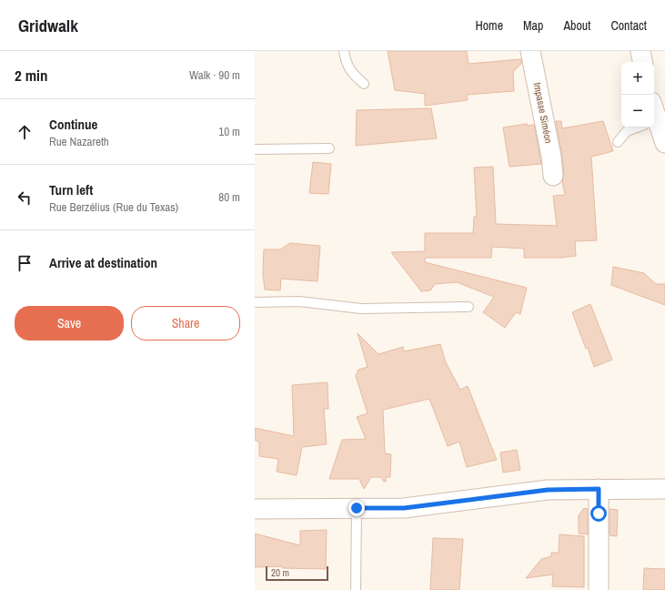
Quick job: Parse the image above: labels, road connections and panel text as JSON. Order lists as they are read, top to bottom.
{
  "streets": {
    "street": ["Impasse Siméon"]
  },
  "scale_bar": "20 m",
  "page": {
    "header": "Gridwalk",
    "nav": [
      "Home",
      "Map",
      "About",
      "Contact"
    ],
    "heading": ["2 min", "Walk · 90 m"],
    "map_buttons": ["+", "−"],
    "list": [
      ["Continue", "Rue Nazareth", "10 m"],
      ["Turn left", "Rue Berzélius (Rue du Texas)", "80 m"],
      "Arrive at destination"
    ],
    "buttons": ["Save", "Share"],
    "scale": "20 m"
  }
}
